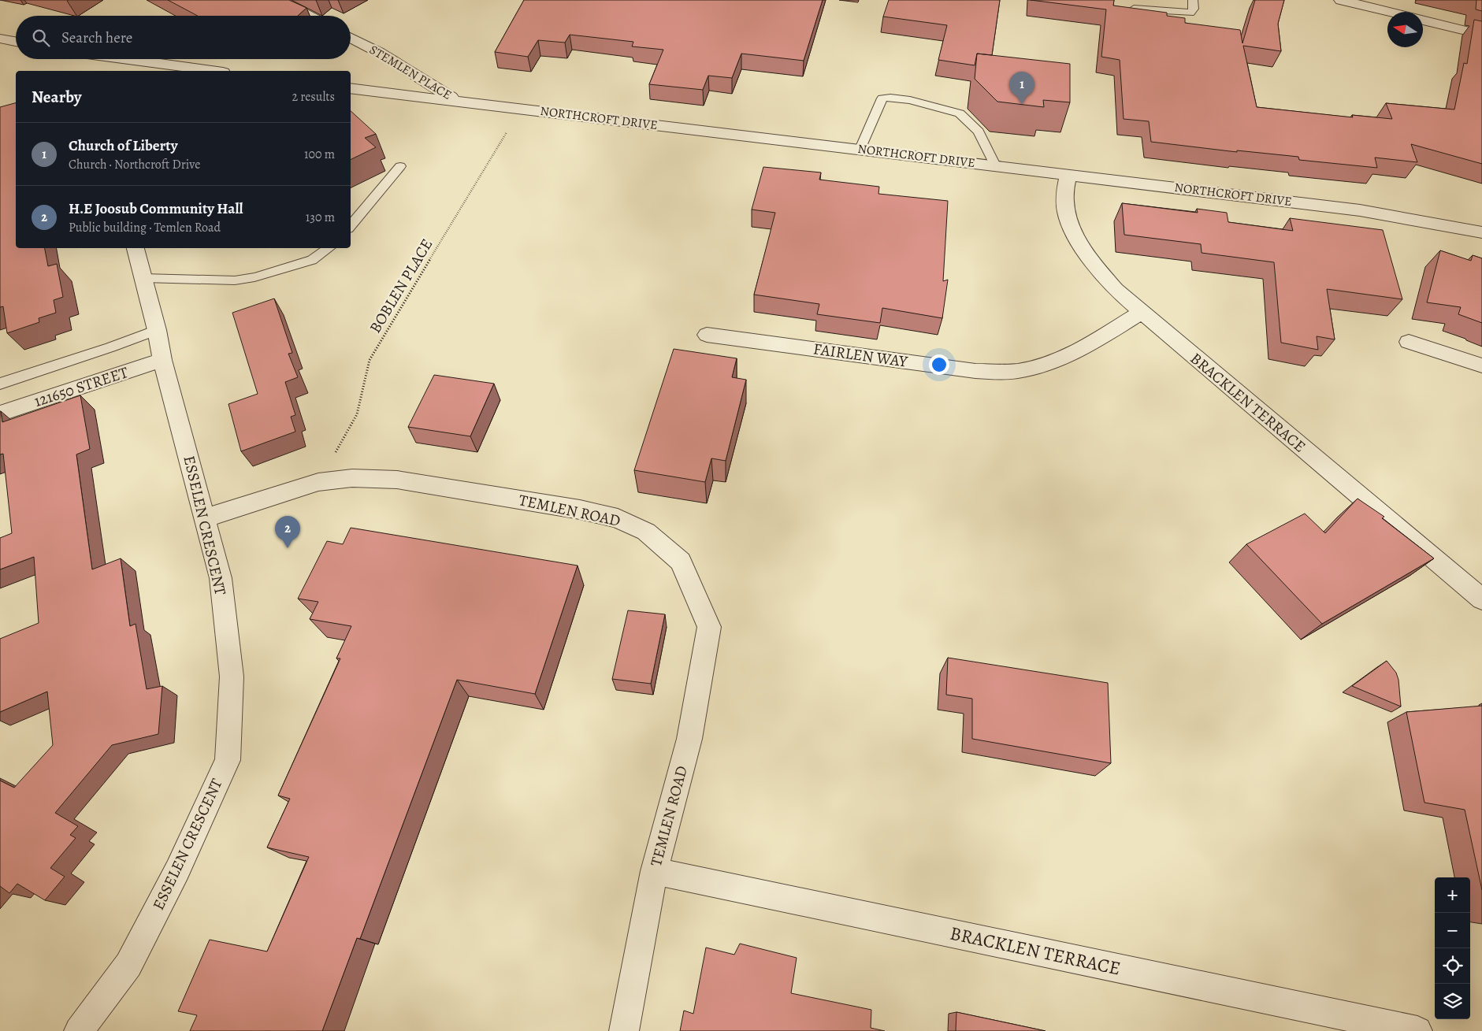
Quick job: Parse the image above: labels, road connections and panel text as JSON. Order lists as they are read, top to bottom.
{
  "streets": {
    "street": [
      "STEMLEN PLACE",
      "NORTHCROFT DRIVE",
      "FAIRLEN WAY",
      "121650 STREET",
      "BRACKLEN TERRACE",
      "TEMLEN ROAD",
      "ESSELEN CRESCENT"
    ],
    "path": ["BOBLEN PLACE"]
  },
  "crossings": [
    ["STEMLEN PLACE", "NORTHCROFT DRIVE"],
    ["NORTHCROFT DRIVE", "BOBLEN PLACE"],
    ["NORTHCROFT DRIVE", "BRACKLEN TERRACE"],
    ["BOBLEN PLACE", "TEMLEN ROAD"],
    ["FAIRLEN WAY", "BRACKLEN TERRACE"],
    ["121650 STREET", "ESSELEN CRESCENT"],
    ["BRACKLEN TERRACE", "TEMLEN ROAD"],
    ["TEMLEN ROAD", "ESSELEN CRESCENT"]
  ],
  "north": "left",
  "page": {
    "search": "Search here",
    "heading": ["Nearby", "2 results"],
    "pins": ["1", "2"],
    "list": [
      {
        "mark": "1",
        "name": "Church of Liberty",
        "note": "Church · Northcroft Drive",
        "value": "100 m"
      },
      {
        "mark": "2",
        "name": "H.E Joosub Community Hall",
        "note": "Public building · Temlen Road",
        "value": "130 m"
      }
    ],
    "map_buttons": ["+", "−"]
  }
}
